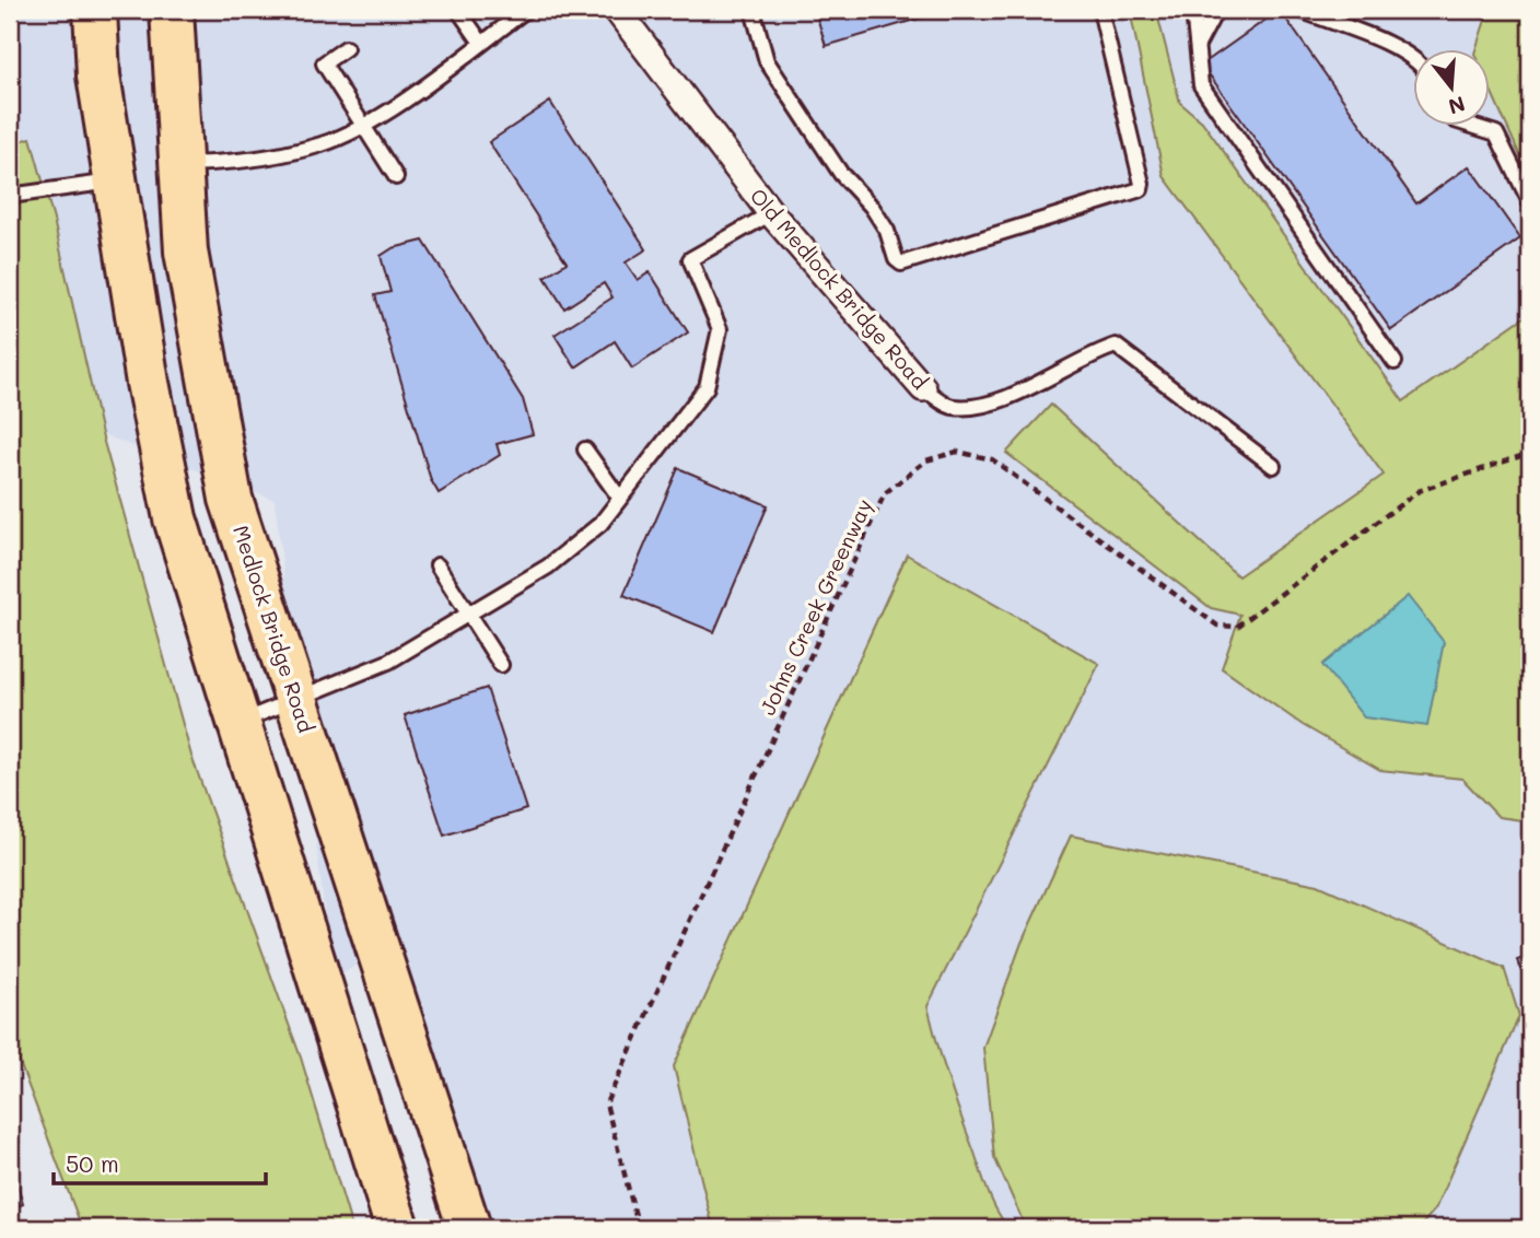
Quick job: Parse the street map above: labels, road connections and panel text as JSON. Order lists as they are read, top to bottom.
{
  "streets": {
    "highway": ["Medlock Bridge Road"],
    "street": ["Old Medlock Bridge Road"],
    "path": ["Johns Creek Greenway"]
  },
  "scale_bar": "50 m",
  "north": "bottom"
}
